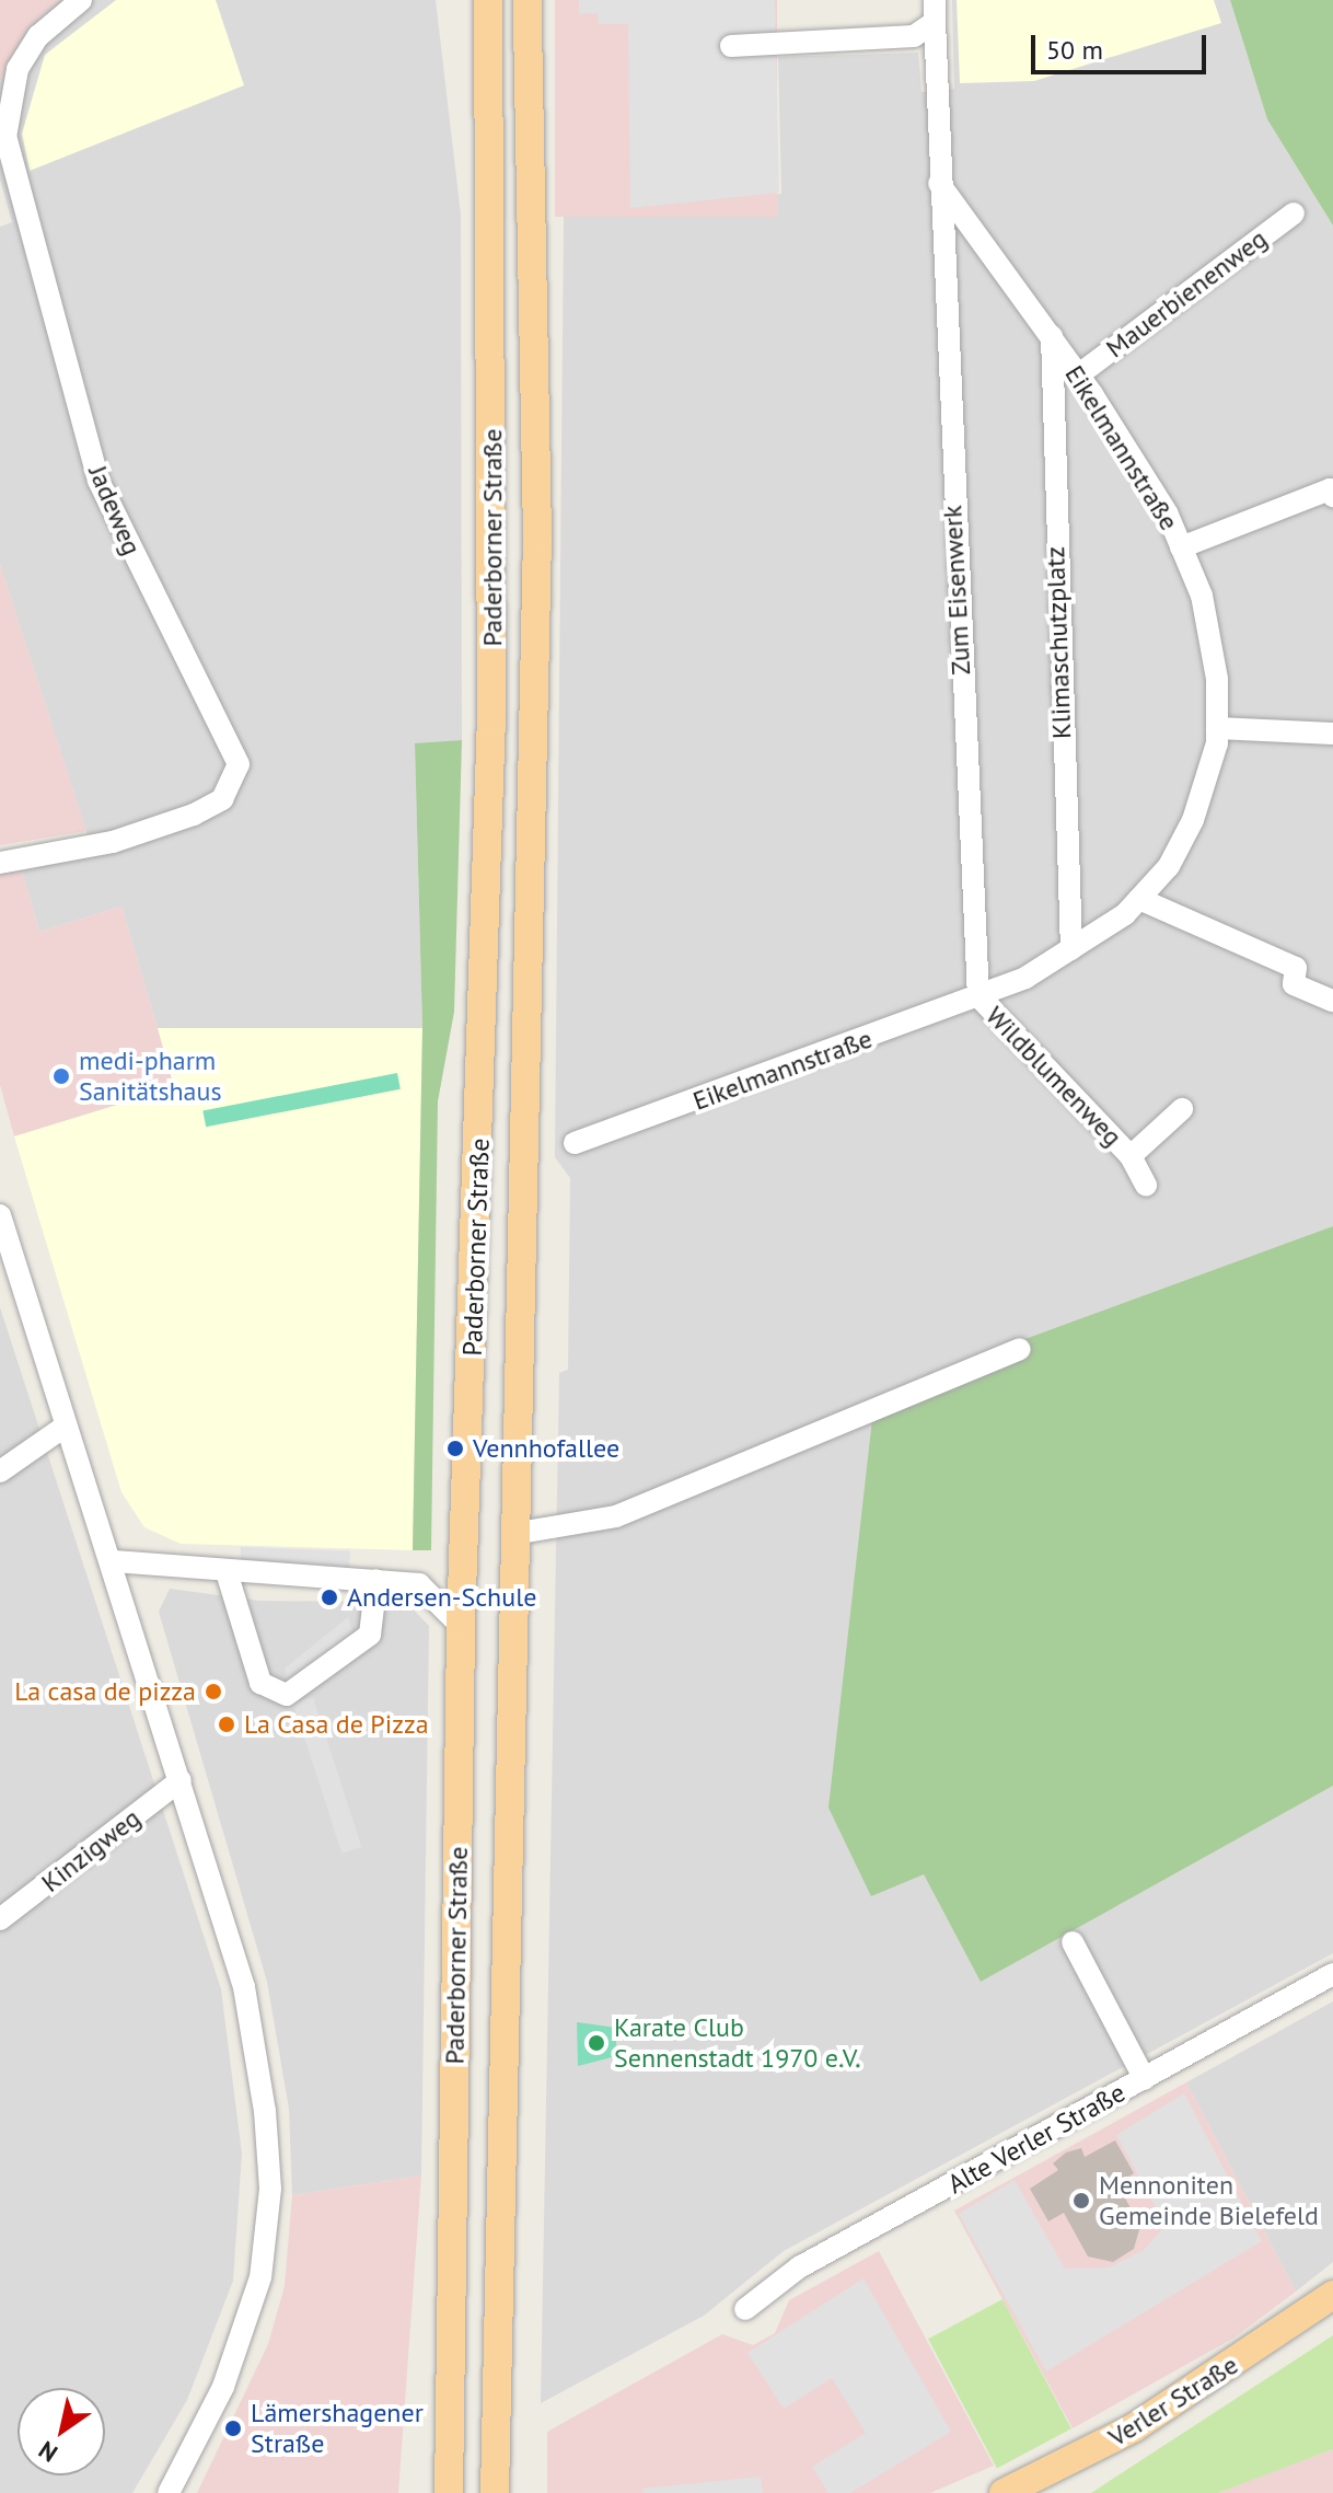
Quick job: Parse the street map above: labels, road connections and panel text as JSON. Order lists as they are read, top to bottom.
{
  "streets": {
    "main road": ["Paderborner Straße", "Verler Straße"],
    "street": [
      "Mauerbienenweg",
      "Eikelmannstraße",
      "Jadeweg",
      "Zum Eisenwerk",
      "Klimaschutzplatz",
      "Wildblumenweg",
      "Kinzigweg",
      "Alte Verler Straße"
    ]
  },
  "crossings": [
    ["Mauerbienenweg", "Eikelmannstraße"],
    ["Eikelmannstraße", "Zum Eisenwerk"],
    ["Eikelmannstraße", "Klimaschutzplatz"],
    ["Eikelmannstraße", "Wildblumenweg"],
    ["Zum Eisenwerk", "Wildblumenweg"]
  ],
  "places": [
    "medi-pharm Sanitätshaus",
    "Vennhofallee",
    "Andersen-Schule",
    "La casa de pizza",
    "La Casa de Pizza",
    "Karate Club Sennenstadt 1970 e.V.",
    "Mennoniten Gemeinde Bielefeld",
    "Lämershagener Straße"
  ],
  "scale_bar": "50 m",
  "north": "bottom left"
}
